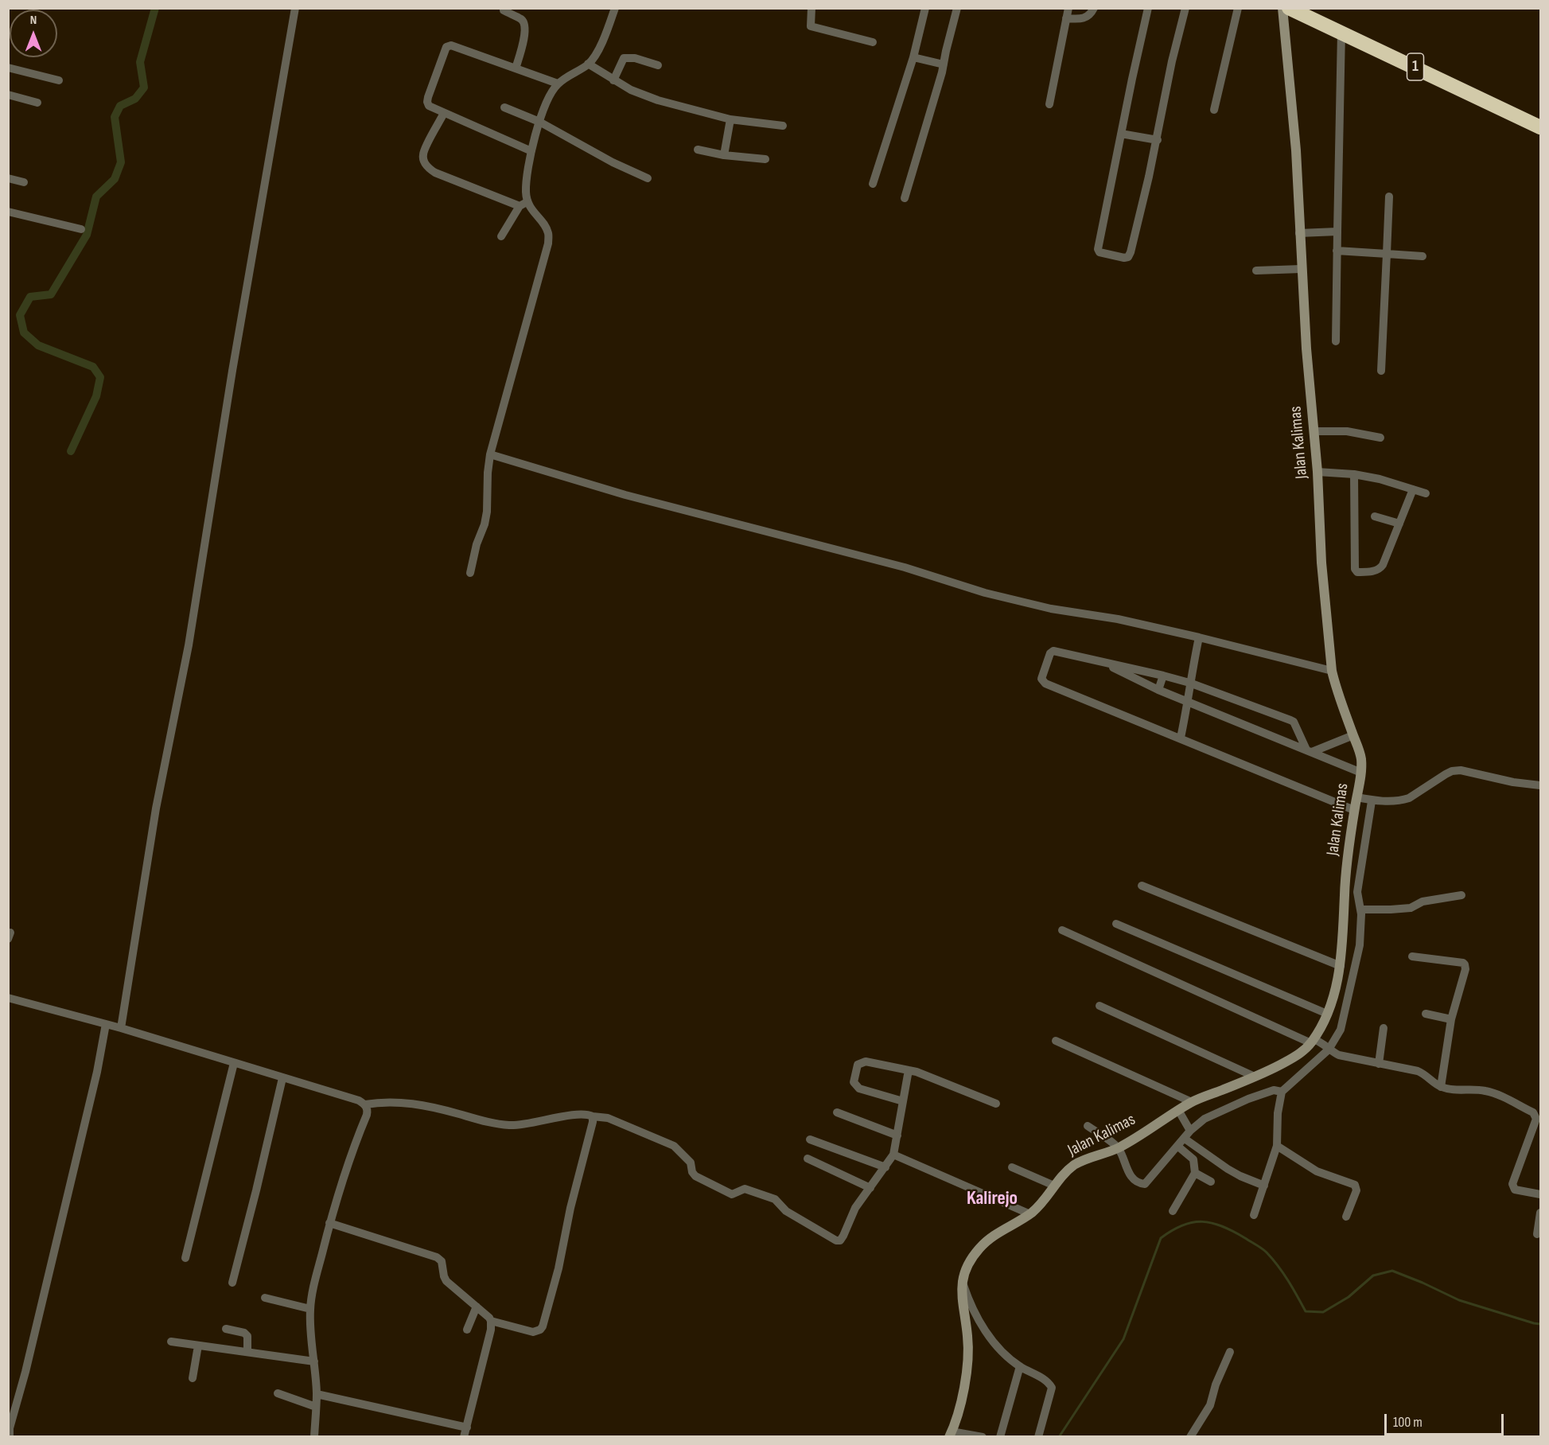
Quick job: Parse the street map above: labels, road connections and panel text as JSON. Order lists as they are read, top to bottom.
{
  "streets": {
    "highway": ["1"],
    "street": ["Jalan Kalimas"]
  },
  "districts": ["Kalirejo"],
  "scale_bar": "100 m",
  "north": "top"
}
